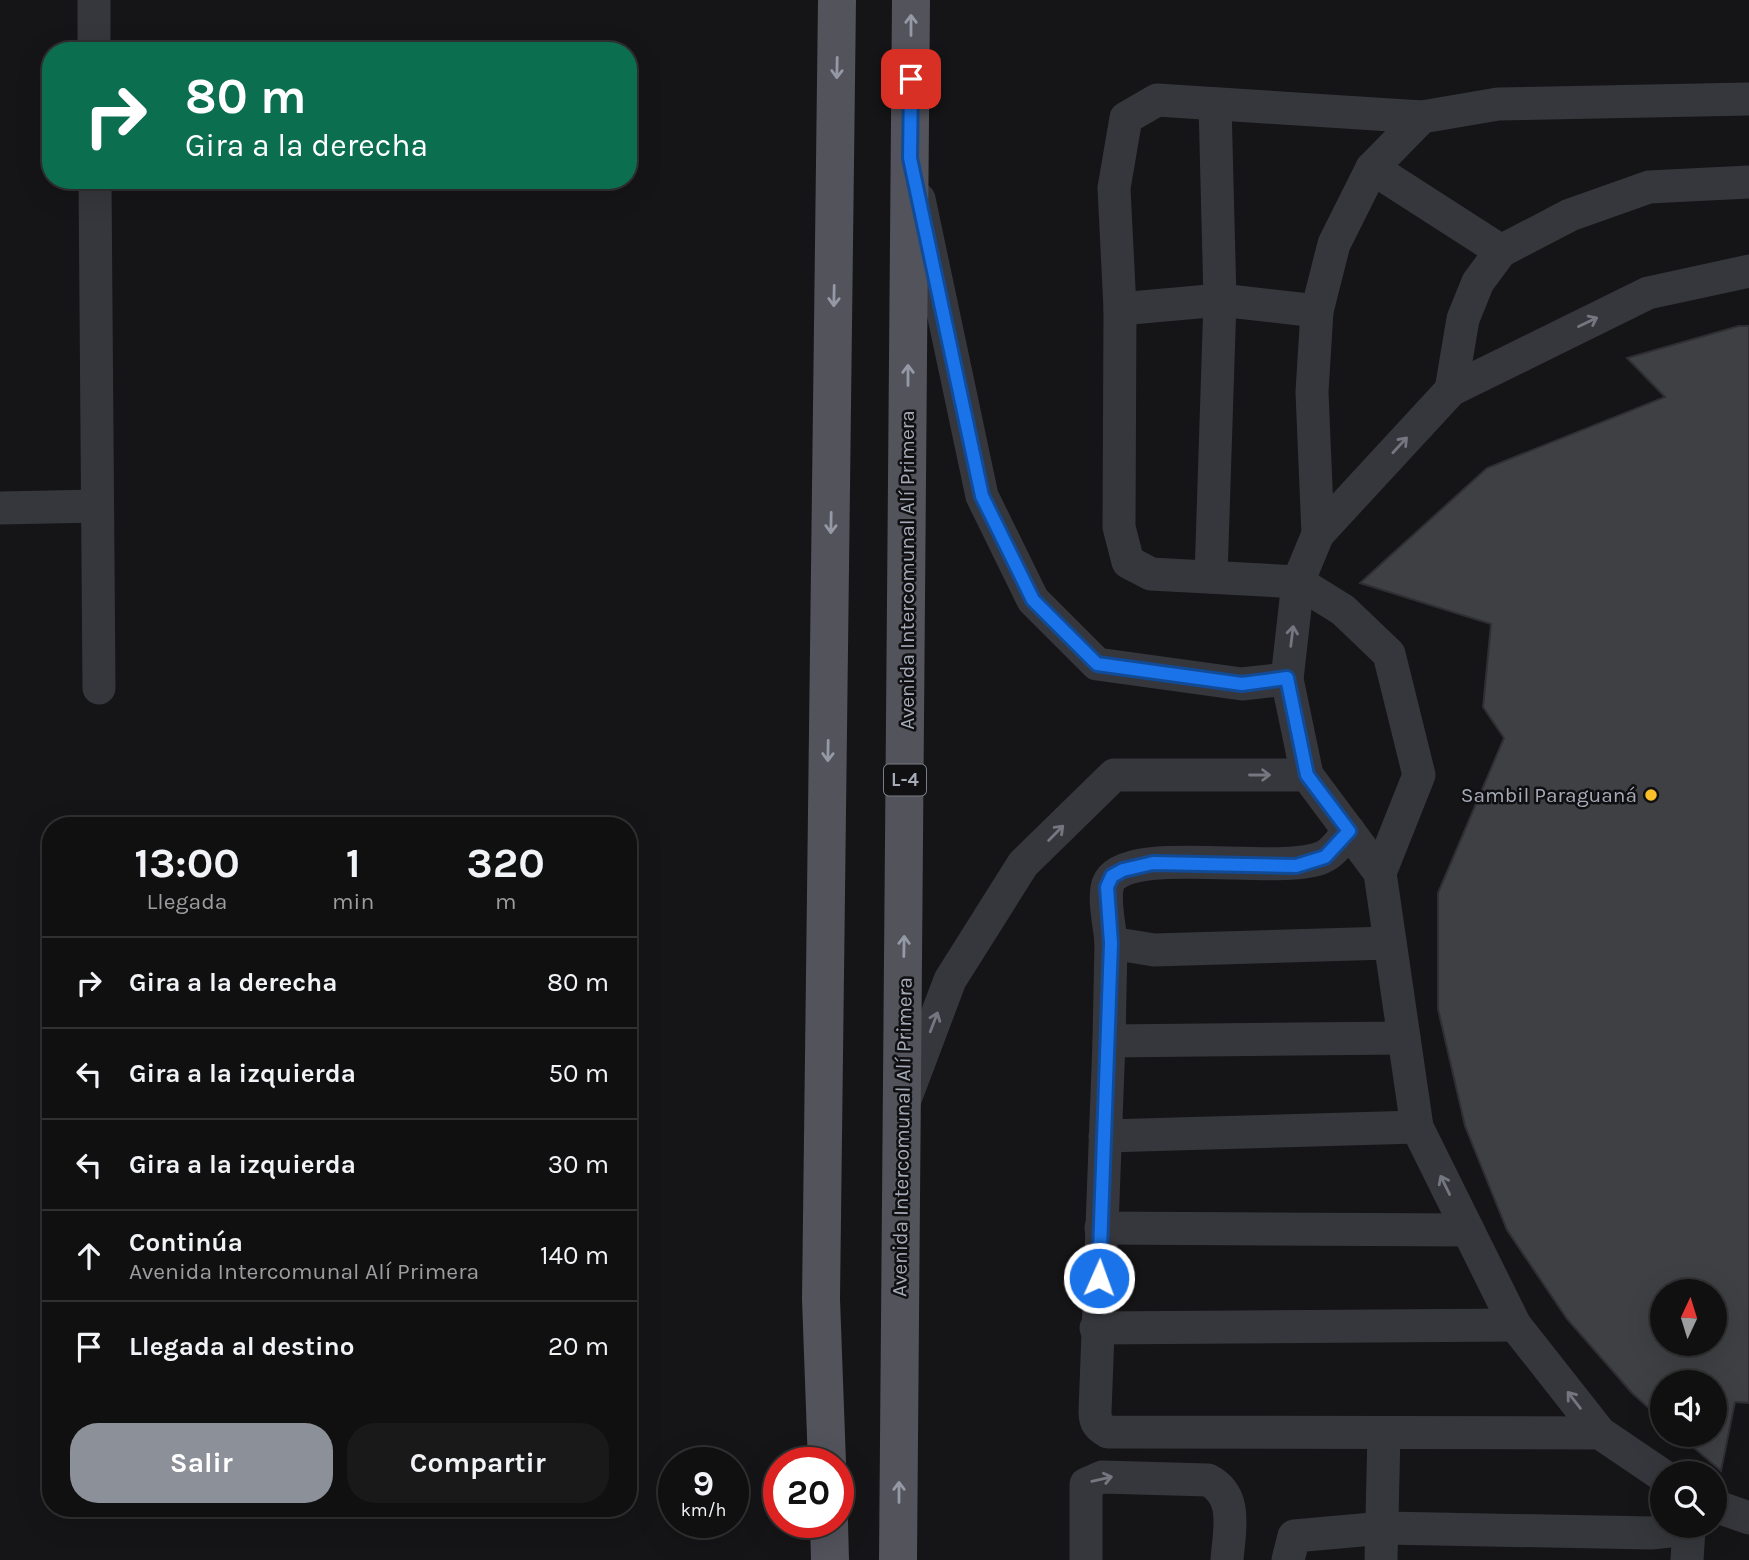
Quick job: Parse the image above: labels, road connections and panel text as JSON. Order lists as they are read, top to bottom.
{
  "streets": {
    "main road": ["Avenida Intercomunal Alí Primera", "L-4"]
  },
  "places": ["Sambil Paraguaná"],
  "north": "top",
  "page": {
    "turn": ["80 m", "Gira a la derecha"],
    "eta": [
      "13:00",
      "Llegada",
      "1",
      "min",
      "320",
      "m"
    ],
    "list": [
      {
        "name": "Gira a la derecha",
        "value": "80 m"
      },
      {
        "name": "Gira a la izquierda",
        "value": "50 m"
      },
      {
        "name": "Gira a la izquierda",
        "value": "30 m"
      },
      {
        "name": "Continúa",
        "note": "Avenida Intercomunal Alí Primera",
        "value": "140 m"
      },
      {
        "name": "Llegada al destino",
        "value": "20 m"
      }
    ],
    "buttons": ["Salir", "Compartir"],
    "speed": "9 km/h",
    "limit": "20"
  }
}
